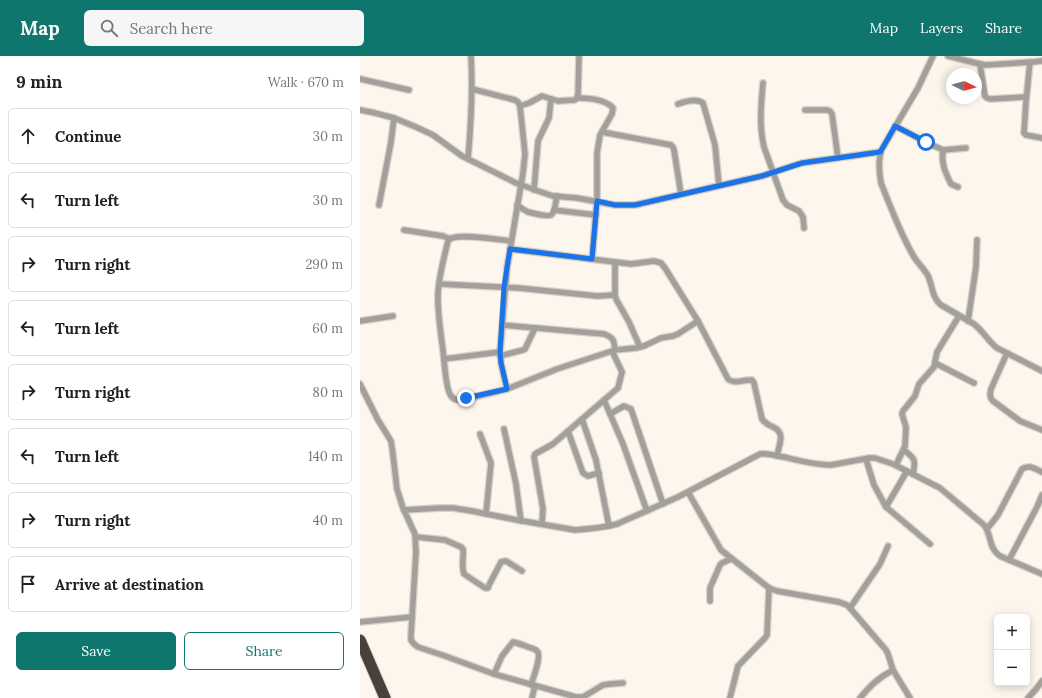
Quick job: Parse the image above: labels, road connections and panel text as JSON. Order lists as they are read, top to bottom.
{
  "north": "right",
  "page": {
    "header": "Map",
    "search": "Search here",
    "nav": ["Map", "Layers", "Share"],
    "heading": ["9 min", "Walk · 670 m"],
    "list": [
      ["Continue", "30 m"],
      ["Turn left", "30 m"],
      ["Turn right", "290 m"],
      ["Turn left", "60 m"],
      ["Turn right", "80 m"],
      ["Turn left", "140 m"],
      ["Turn right", "40 m"],
      "Arrive at destination"
    ],
    "map_buttons": ["+", "−"],
    "buttons": ["Save", "Share"]
  }
}
